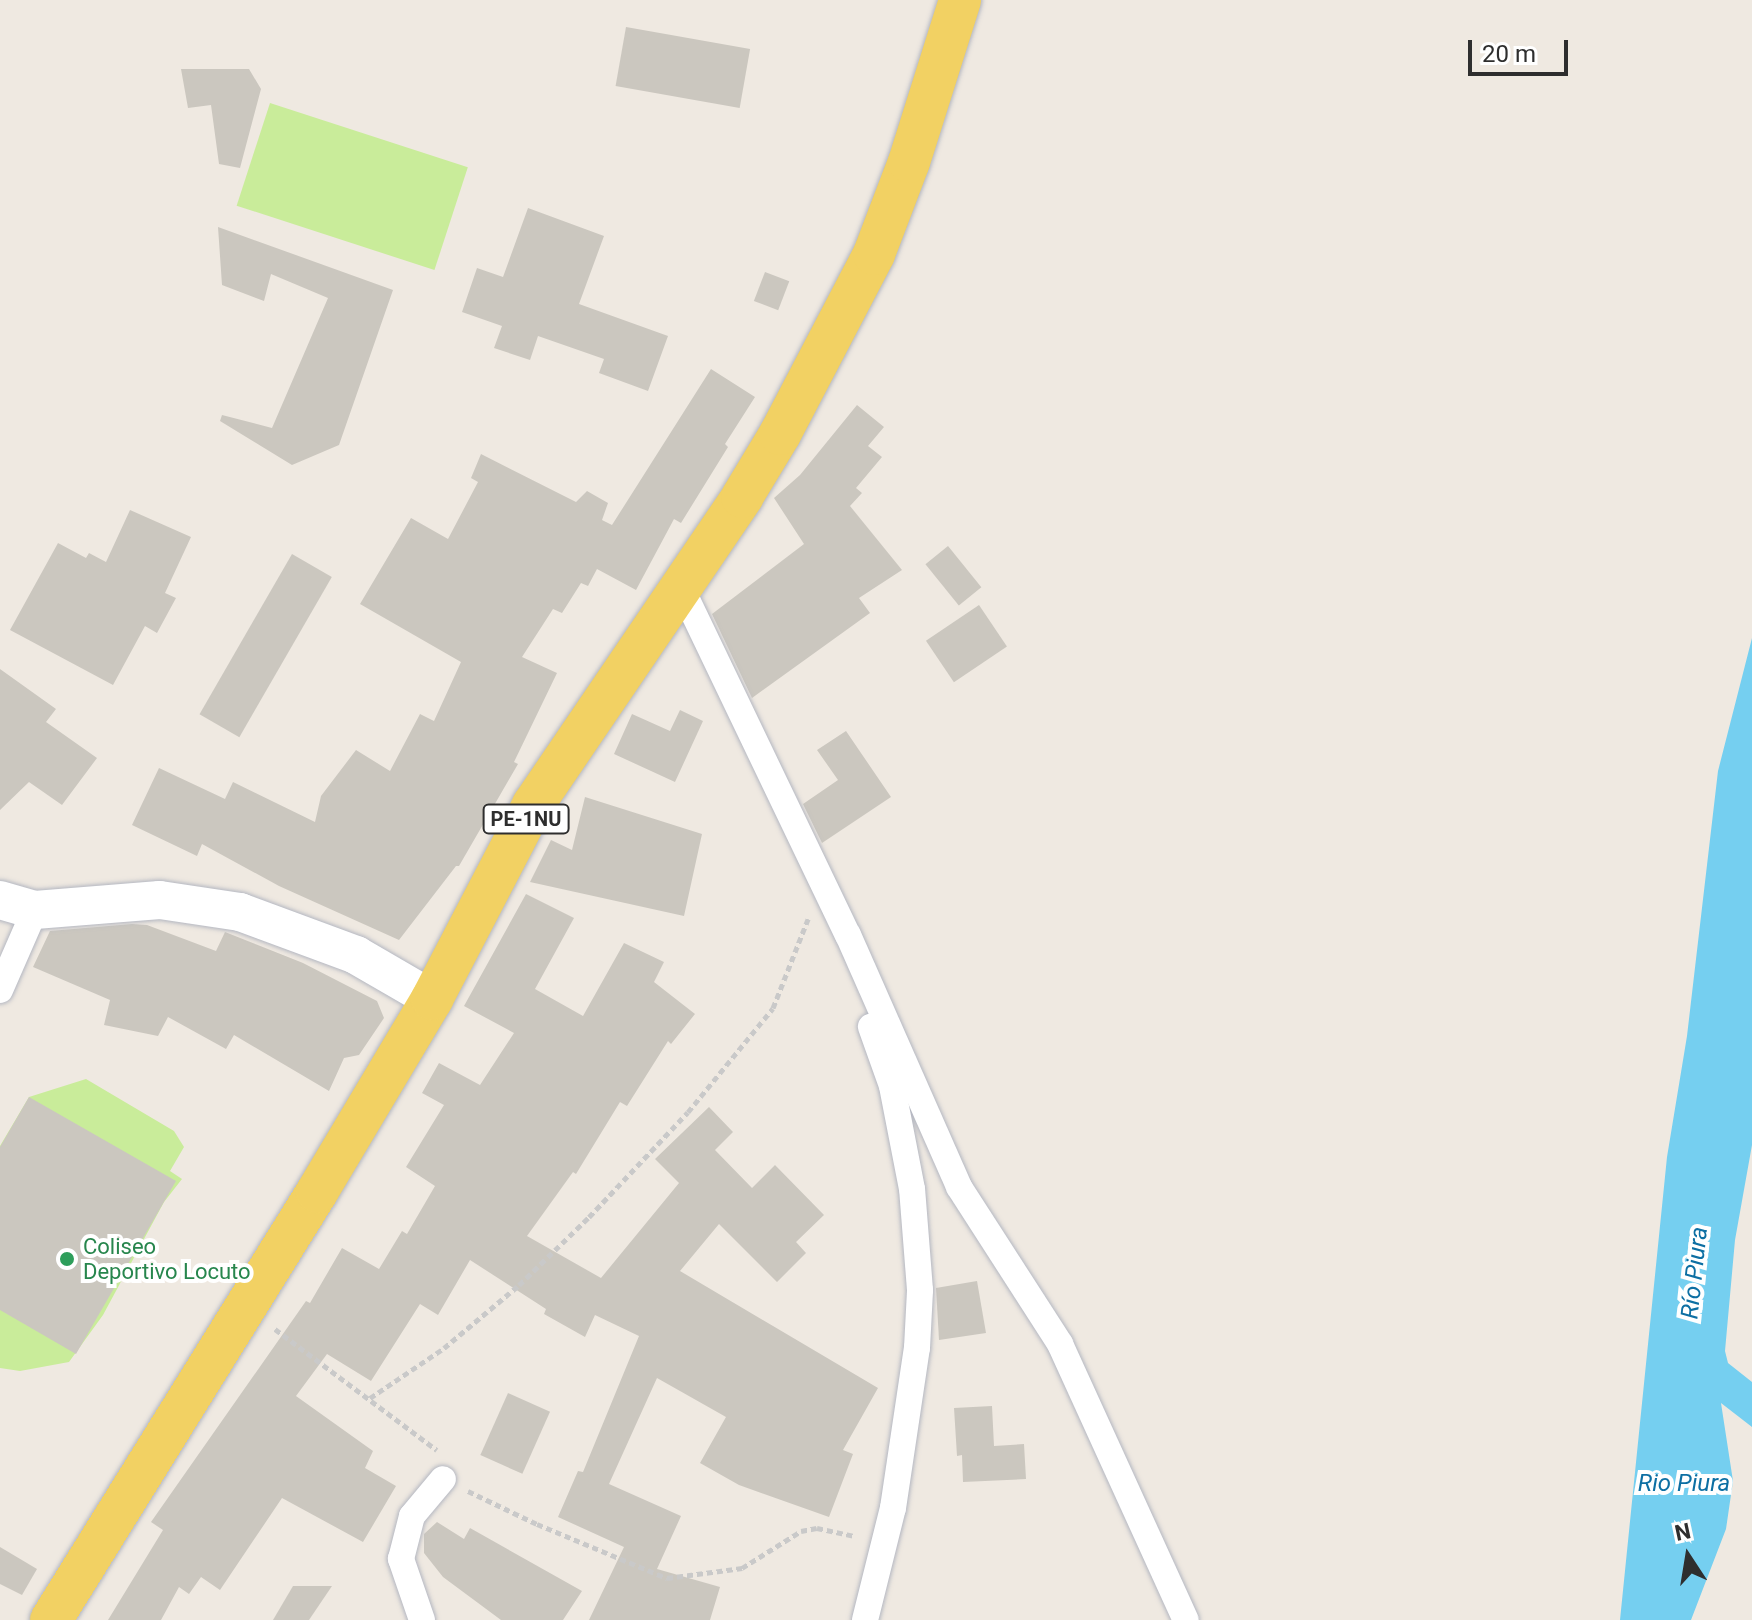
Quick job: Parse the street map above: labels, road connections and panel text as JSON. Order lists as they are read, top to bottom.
{
  "streets": {
    "main road": ["PE-1NU"]
  },
  "water": ["Río Piura", "Rio Piura"],
  "places": ["Coliseo Deportivo Locuto"],
  "scale_bar": "20 m",
  "north": "top"
}
